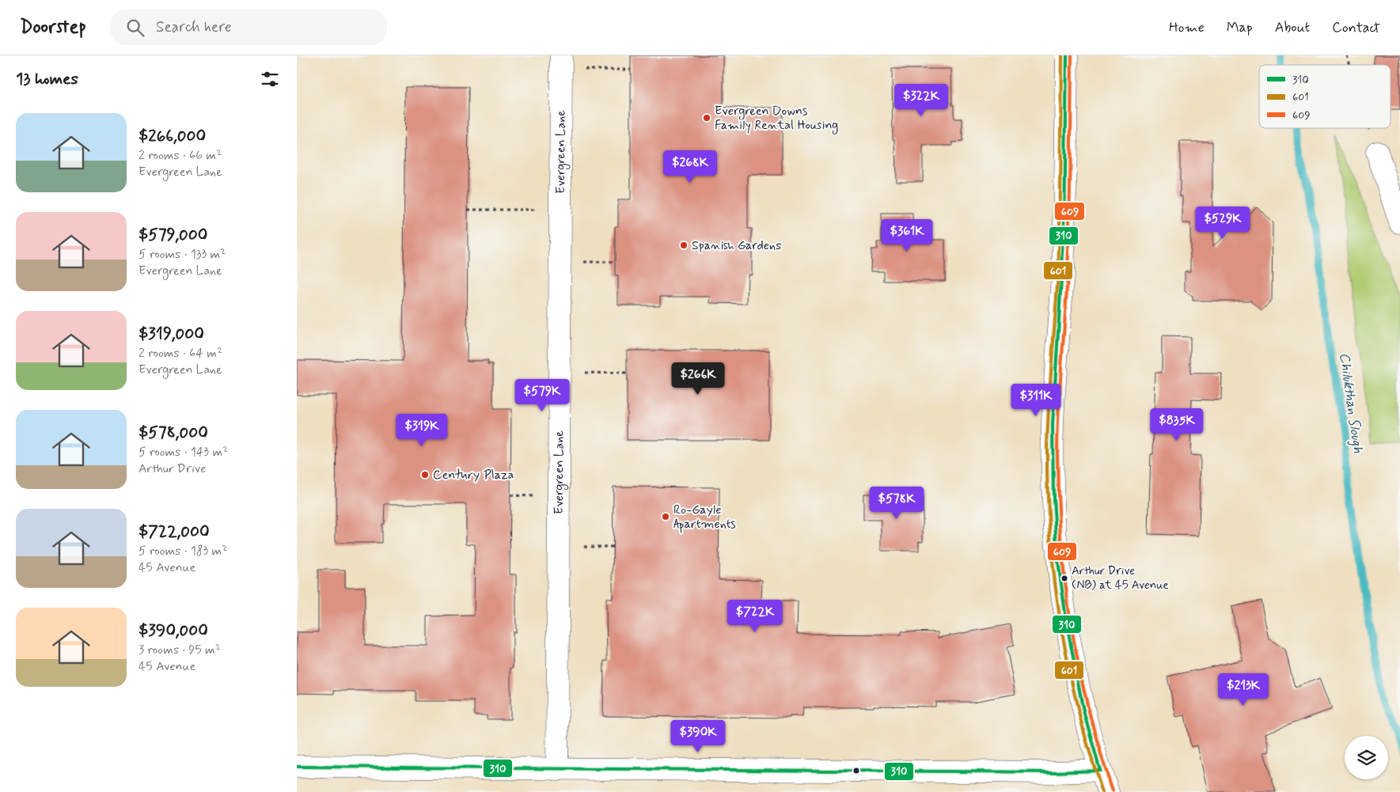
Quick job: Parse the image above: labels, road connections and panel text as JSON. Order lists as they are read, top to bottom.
{
  "streets": {
    "street": ["Evergreen Lane"]
  },
  "water": ["Chilukthan Slough"],
  "places": [
    "Evergreen Downs Family Rental Housing",
    "Spanish Gardens",
    "Century Plaza",
    "Ro-Gayle Apartments",
    "Arthur Drive (NB) at 45 Avenue"
  ],
  "lines": ["transit line 310", "transit line 601", "transit line 609"],
  "legend": ["310", "601", "609"],
  "page": {
    "header": "Doorstep",
    "search": "Search here",
    "nav": [
      "Home",
      "Map",
      "About",
      "Contact"
    ],
    "heading": "13 homes",
    "price": [
      "$322K",
      "$268K",
      "$529K",
      "$361K",
      "$266K",
      "$579K",
      "$311K",
      "$835K",
      "$319K",
      "$578K",
      "$722K",
      "$213K",
      "$390K"
    ],
    "list": [
      {
        "name": "$266,000",
        "note": "2 rooms · 66 m² · Evergreen Lane"
      },
      {
        "name": "$579,000",
        "note": "5 rooms · 133 m² · Evergreen Lane"
      },
      {
        "name": "$319,000",
        "note": "2 rooms · 64 m² · Evergreen Lane"
      },
      {
        "name": "$578,000",
        "note": "5 rooms · 143 m² · Arthur Drive"
      },
      {
        "name": "$722,000",
        "note": "5 rooms · 183 m² · 45 Avenue"
      },
      {
        "name": "$390,000",
        "note": "3 rooms · 95 m² · 45 Avenue"
      }
    ]
  }
}
